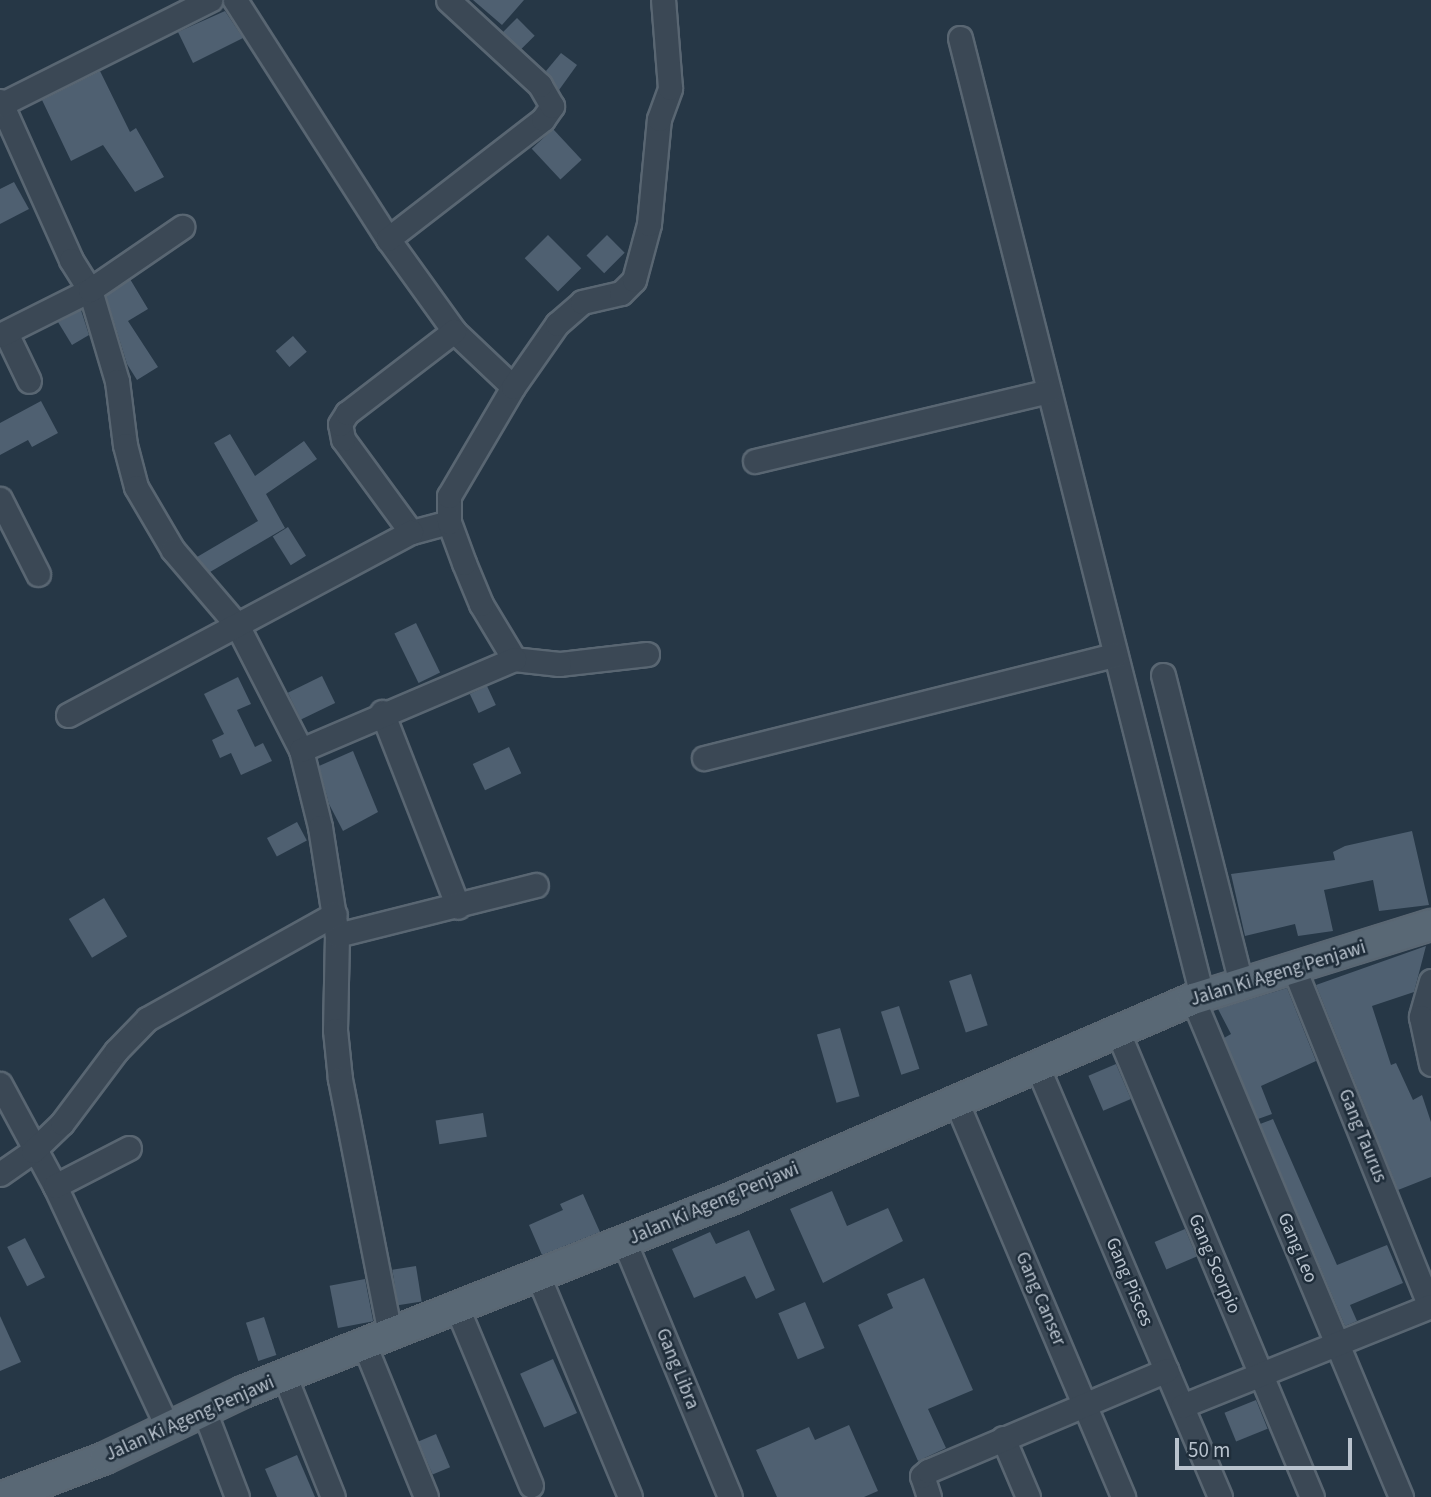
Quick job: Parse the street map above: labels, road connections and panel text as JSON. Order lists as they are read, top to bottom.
{
  "streets": {
    "main road": ["Jalan Ki Ageng Penjawi"],
    "street": [
      "Gang Taurus",
      "Gang Leo",
      "Gang Scorpio",
      "Gang Pisces",
      "Gang Canser",
      "Gang Libra"
    ]
  },
  "crossings": [
    ["Jalan Ki Ageng Penjawi", "Gang Taurus"],
    ["Jalan Ki Ageng Penjawi", "Gang Leo"],
    ["Jalan Ki Ageng Penjawi", "Gang Scorpio"],
    ["Jalan Ki Ageng Penjawi", "Gang Pisces"],
    ["Jalan Ki Ageng Penjawi", "Gang Canser"],
    ["Jalan Ki Ageng Penjawi", "Gang Libra"]
  ],
  "scale_bar": "50 m"
}
